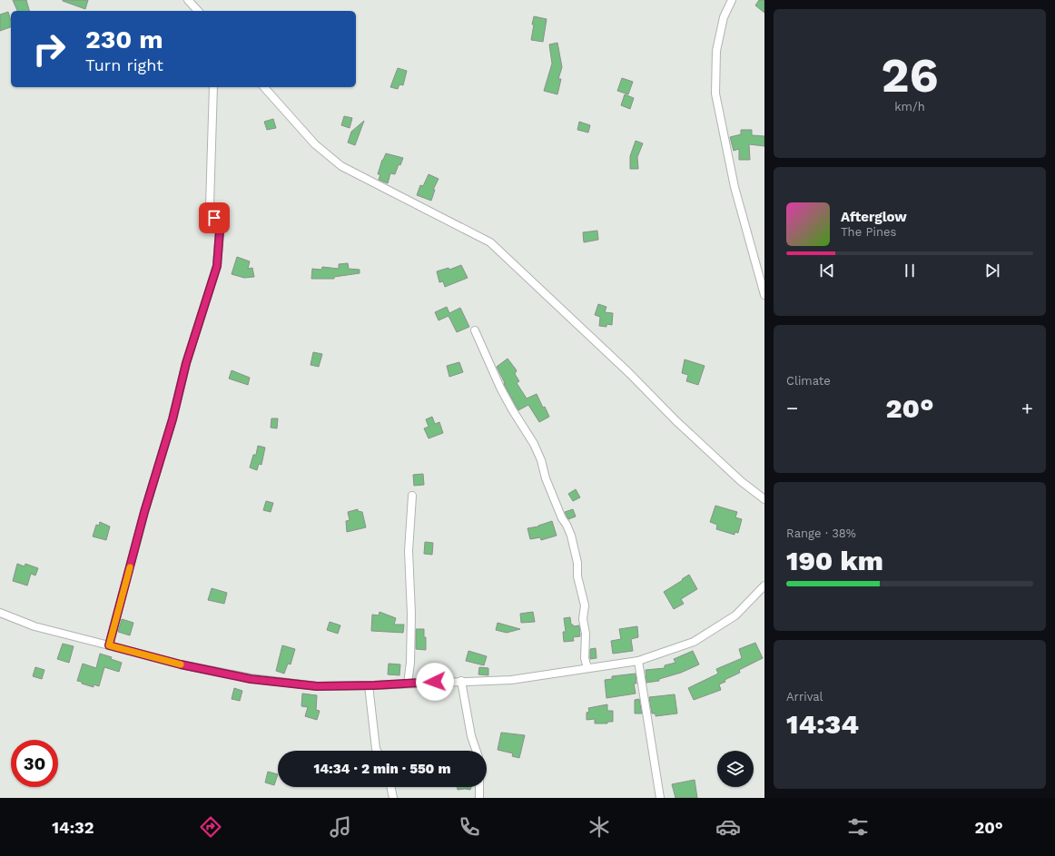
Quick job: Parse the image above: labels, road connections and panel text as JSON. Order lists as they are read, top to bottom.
{
  "page": {
    "tile": [
      ["26", "km/h"],
      "Climate",
      ["Range · 38%", "190 km"],
      ["Arrival", "14:34"]
    ],
    "turn": ["230 m", "Turn right"],
    "song": ["Afterglow", "The Pines"],
    "heat": ["−", "20°", "+"],
    "limit": "30",
    "trip": "14:34 · 2 min · 550 m",
    "tabs": ["14:32", "20°"]
  }
}
